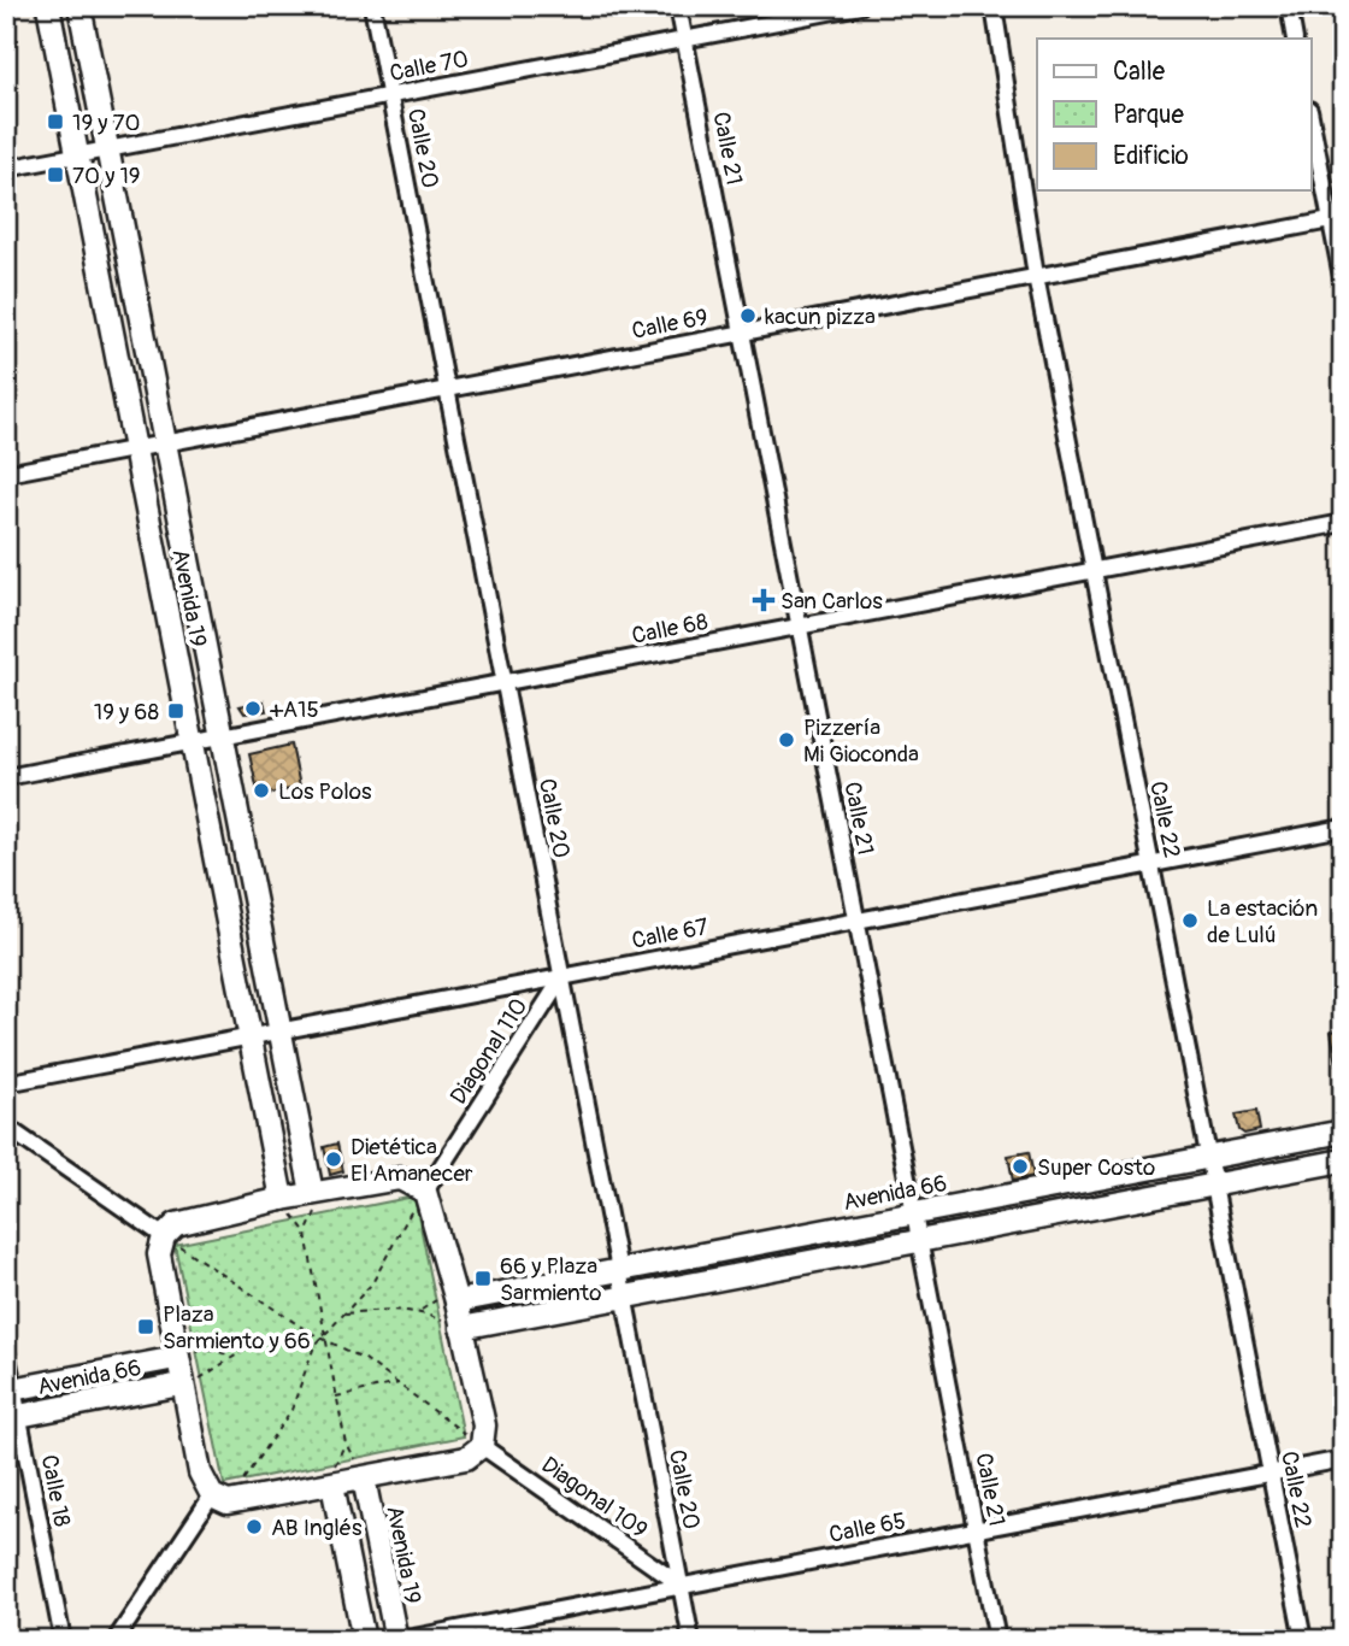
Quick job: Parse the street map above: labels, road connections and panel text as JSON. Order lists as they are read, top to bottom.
{
  "streets": {
    "main road": ["Avenida 19", "Avenida 66"],
    "street": [
      "Calle 70",
      "Calle 20",
      "Calle 21",
      "Calle 69",
      "Calle 68",
      "Calle 22",
      "Calle 67",
      "Diagonal 110",
      "Calle 18",
      "Diagonal 109",
      "Calle 65"
    ]
  },
  "crossings": [
    ["Calle 70", "Calle 20"],
    ["Calle 70", "Calle 21"],
    ["Calle 70", "Avenida 19"],
    ["Calle 20", "Calle 69"],
    ["Calle 20", "Calle 68"],
    ["Calle 20", "Calle 67"],
    ["Calle 20", "Diagonal 110"],
    ["Calle 20", "Avenida 66"],
    ["Calle 20", "Diagonal 109"],
    ["Calle 20", "Calle 65"],
    ["Calle 21", "Calle 69"],
    ["Calle 21", "Calle 68"],
    ["Calle 21", "Calle 67"],
    ["Calle 21", "Avenida 66"],
    ["Calle 21", "Calle 65"],
    ["Calle 69", "Avenida 19"],
    ["Calle 69", "Calle 22"],
    ["Avenida 19", "Calle 68"],
    ["Avenida 19", "Calle 67"],
    ["Avenida 19", "Calle 65"],
    ["Calle 68", "Calle 22"],
    ["Calle 22", "Calle 67"],
    ["Calle 22", "Avenida 66"],
    ["Calle 22", "Calle 65"],
    ["Calle 67", "Diagonal 110"],
    ["Avenida 66", "Calle 18"],
    ["Diagonal 109", "Calle 65"]
  ],
  "places": {
    "transit": [
      "19 y 70",
      "70 y 19",
      "19 y 68",
      "66 y Plaza Sarmiento",
      "Plaza Sarmiento y 66"
    ],
    "other": [
      "kacun pizza",
      "+A15",
      "Pizzería Mi Gioconda",
      "Los Polos",
      "La estación de Lulú",
      "Dietética El Amanecer",
      "Super Costo",
      "AB Inglés"
    ],
    "health": ["San Carlos"]
  },
  "legend": ["Calle", "Parque", "Edificio"]
}
